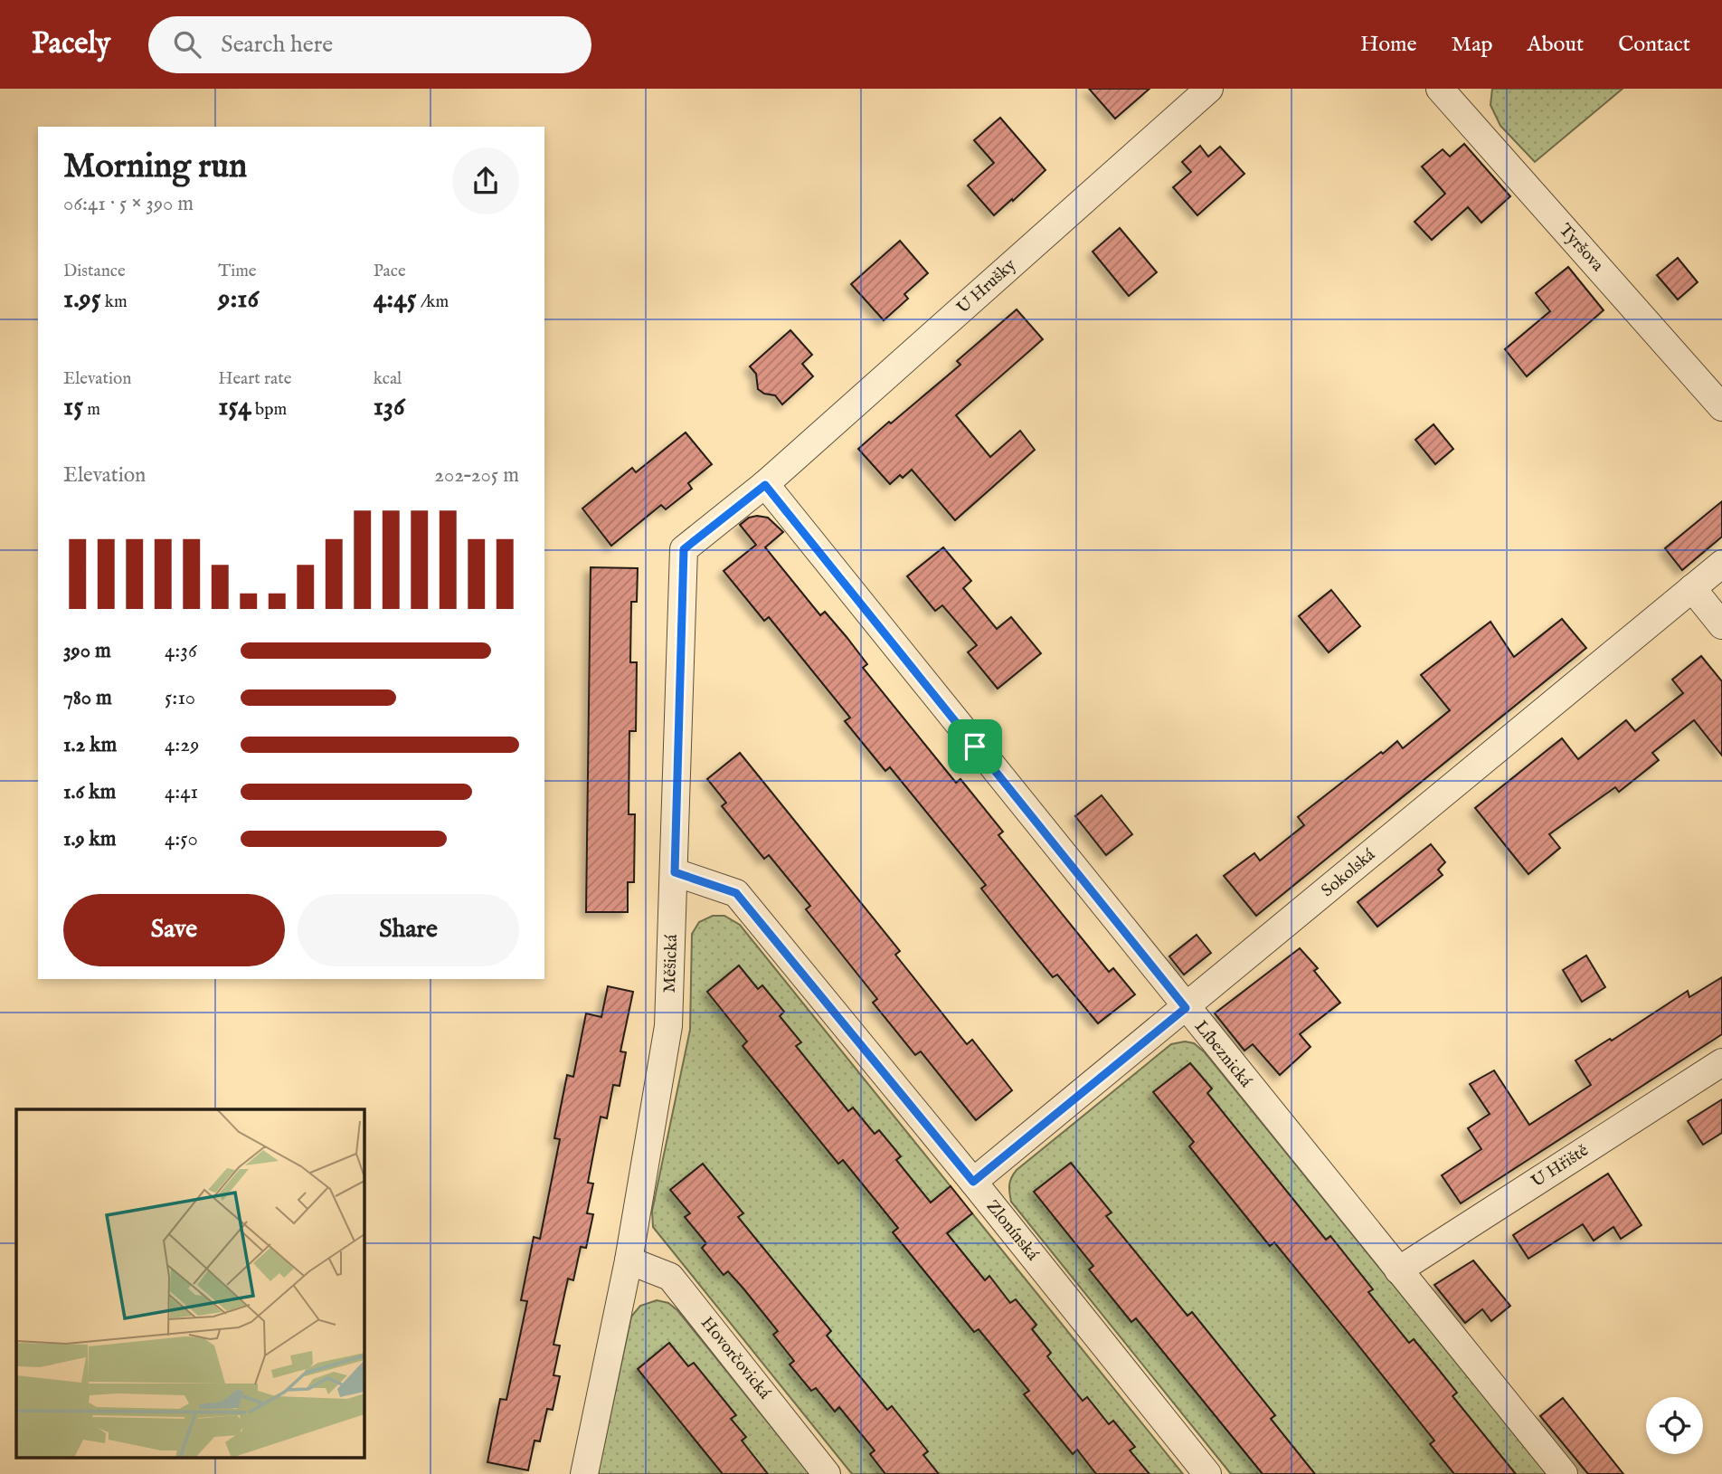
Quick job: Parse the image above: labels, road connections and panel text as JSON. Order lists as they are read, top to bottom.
{
  "streets": {
    "street": [
      "Tyršova",
      "U Hrušky",
      "Sokolská",
      "Měšická",
      "Líbeznická",
      "U Hřiště",
      "Zlonínská",
      "Hovorčovická"
    ]
  },
  "crossings": [
    ["U Hrušky", "Měšická"],
    ["U Hrušky", "Líbeznická"],
    ["Sokolská", "Líbeznická"],
    ["Sokolská", "Zlonínská"],
    ["Měšická", "Líbeznická"],
    ["Měšická", "Zlonínská"],
    ["Měšická", "Hovorčovická"],
    ["Líbeznická", "U Hřiště"]
  ],
  "page": {
    "header": "Pacely",
    "search": "Search here",
    "nav": [
      "Home",
      "Map",
      "About",
      "Contact"
    ],
    "heading": ["Morning run", "06:41 · 5 × 390 m"],
    "stats": [
      ["Distance", "1.95 km"],
      ["Time", "9:16"],
      ["Pace", "4:45 /km"],
      ["Elevation", "15 m"],
      ["Heart rate", "154 bpm"],
      ["kcal", "136"]
    ],
    "chart": ["Elevation", "202–205 m"],
    "list": [
      {
        "name": "390 m",
        "note": "4:36"
      },
      {
        "name": "780 m",
        "note": "5:10"
      },
      {
        "name": "1.2 km",
        "note": "4:29"
      },
      {
        "name": "1.6 km",
        "note": "4:41"
      },
      {
        "name": "1.9 km",
        "note": "4:50"
      }
    ],
    "buttons": ["Save", "Share"]
  }
}
